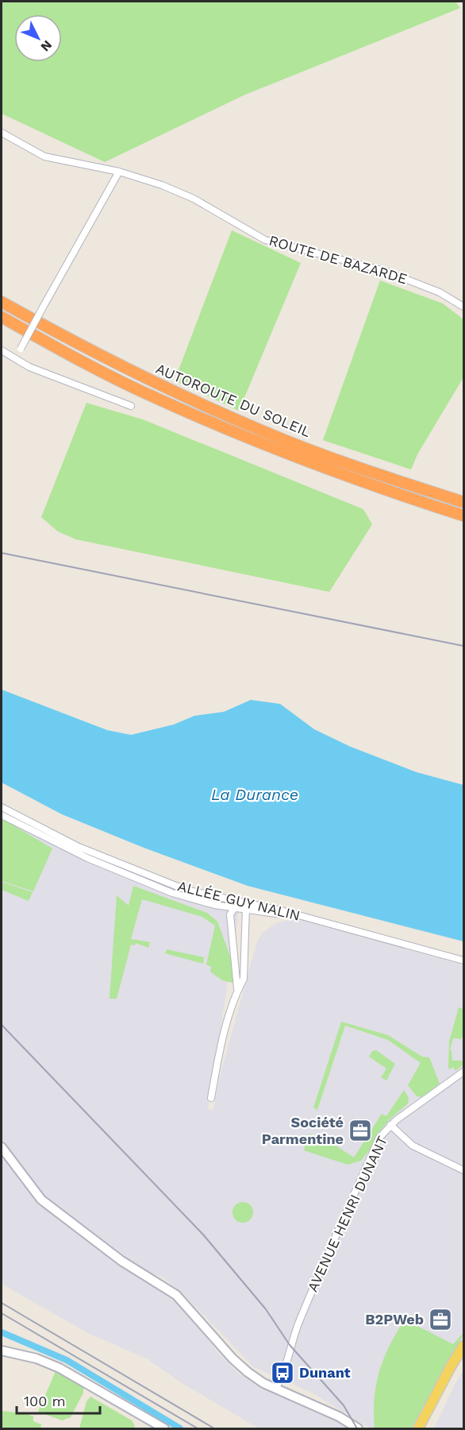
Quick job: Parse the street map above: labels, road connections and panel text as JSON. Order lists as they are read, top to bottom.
{
  "streets": {
    "highway": ["AUTOROUTE DU SOLEIL"],
    "street": ["ROUTE DE BAZARDE", "ALLÉE GUY NALIN", "AVENUE HENRI DUNANT"]
  },
  "water": ["La Durance"],
  "places": {
    "office": ["Société Parmentine", "B2PWeb"],
    "bus stop": ["Dunant"]
  },
  "scale_bar": "100 m",
  "north": "bottom right"
}
